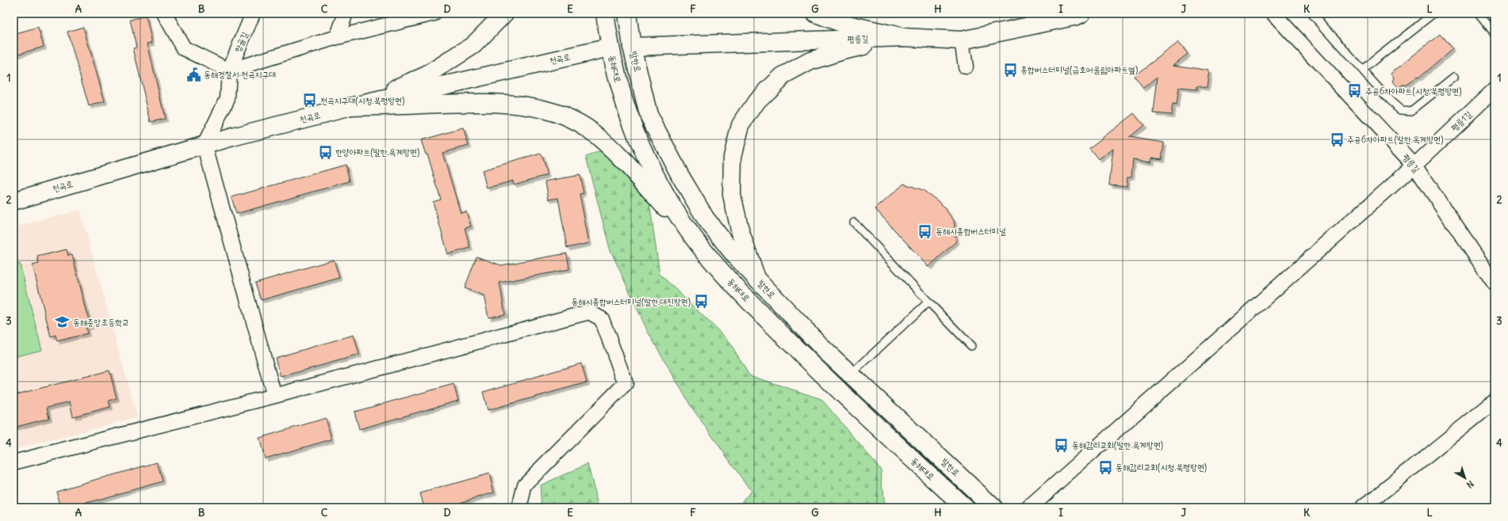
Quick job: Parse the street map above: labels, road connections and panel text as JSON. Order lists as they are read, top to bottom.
{
  "streets": {
    "main road": [
      "평릉길",
      "천곡로",
      "발한로",
      "동해대로"
    ],
    "street": ["항골길", "평릉1길"]
  },
  "crossings": [
    ["평릉길", "천곡로"],
    ["평릉길", "발한로"],
    ["평릉길", "동해대로"],
    ["평릉길", "평릉1길"],
    ["항골길", "천곡로"],
    ["천곡로", "동해대로"]
  ],
  "places": {
    "bus stop": [
      "종합버스터미널(금호어울림아파트옆)",
      "주공6차아파트(시청.북평방면)",
      "천곡지구대(시청.북평방면)",
      "주공6차아파트(발한.옥계방면)",
      "한양아파트(발한.옥계방면)",
      "동해시종합버스터미널",
      "동해시종합버스터미널(발한.대진방면)",
      "동해감리교회(발한.옥계방면)",
      "동해감리교회(시청.북평방면)"
    ],
    "public building": ["동해경찰서 천곡지구대"],
    "school or university": ["동해중앙초등학교"]
  },
  "north": "bottom right",
  "grid": {
    "columns": [
      "A",
      "B",
      "C",
      "D",
      "E",
      "F",
      "G",
      "H",
      "I",
      "J",
      "K",
      "L"
    ],
    "rows": [
      "1",
      "2",
      "3",
      "4"
    ]
  }
}
